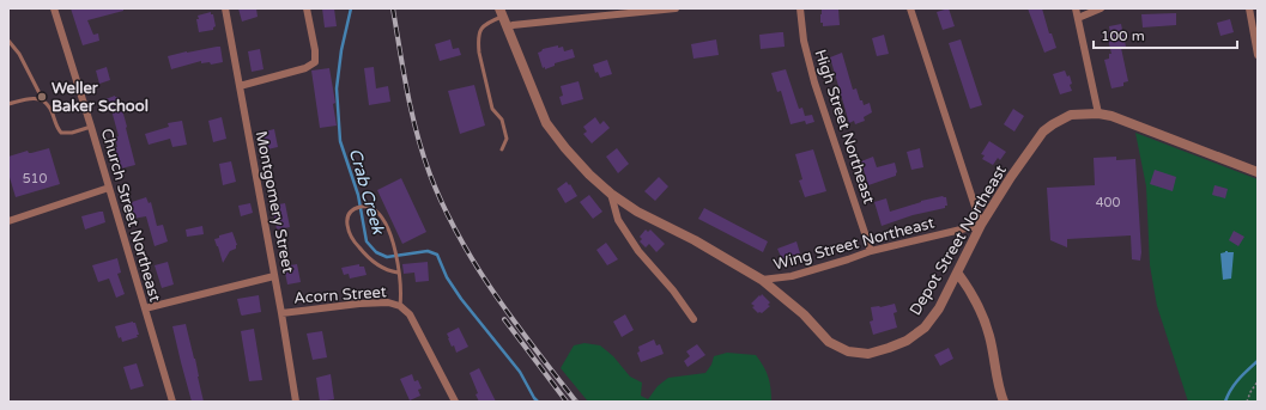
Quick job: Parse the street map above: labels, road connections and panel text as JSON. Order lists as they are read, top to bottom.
{
  "streets": {
    "street": [
      "High Street Northeast",
      "Montgomery Street",
      "Church Street Northeast",
      "Depot Street Northeast",
      "Wing Street Northeast",
      "Acorn Street"
    ]
  },
  "crossings": [
    ["High Street Northeast", "Wing Street Northeast"],
    ["Montgomery Street", "Acorn Street"],
    ["Depot Street Northeast", "Wing Street Northeast"]
  ],
  "water": ["Crab Creek"],
  "places": ["Weller Baker School"],
  "house_numbers": ["510", "400"],
  "scale_bar": "100 m"
}
